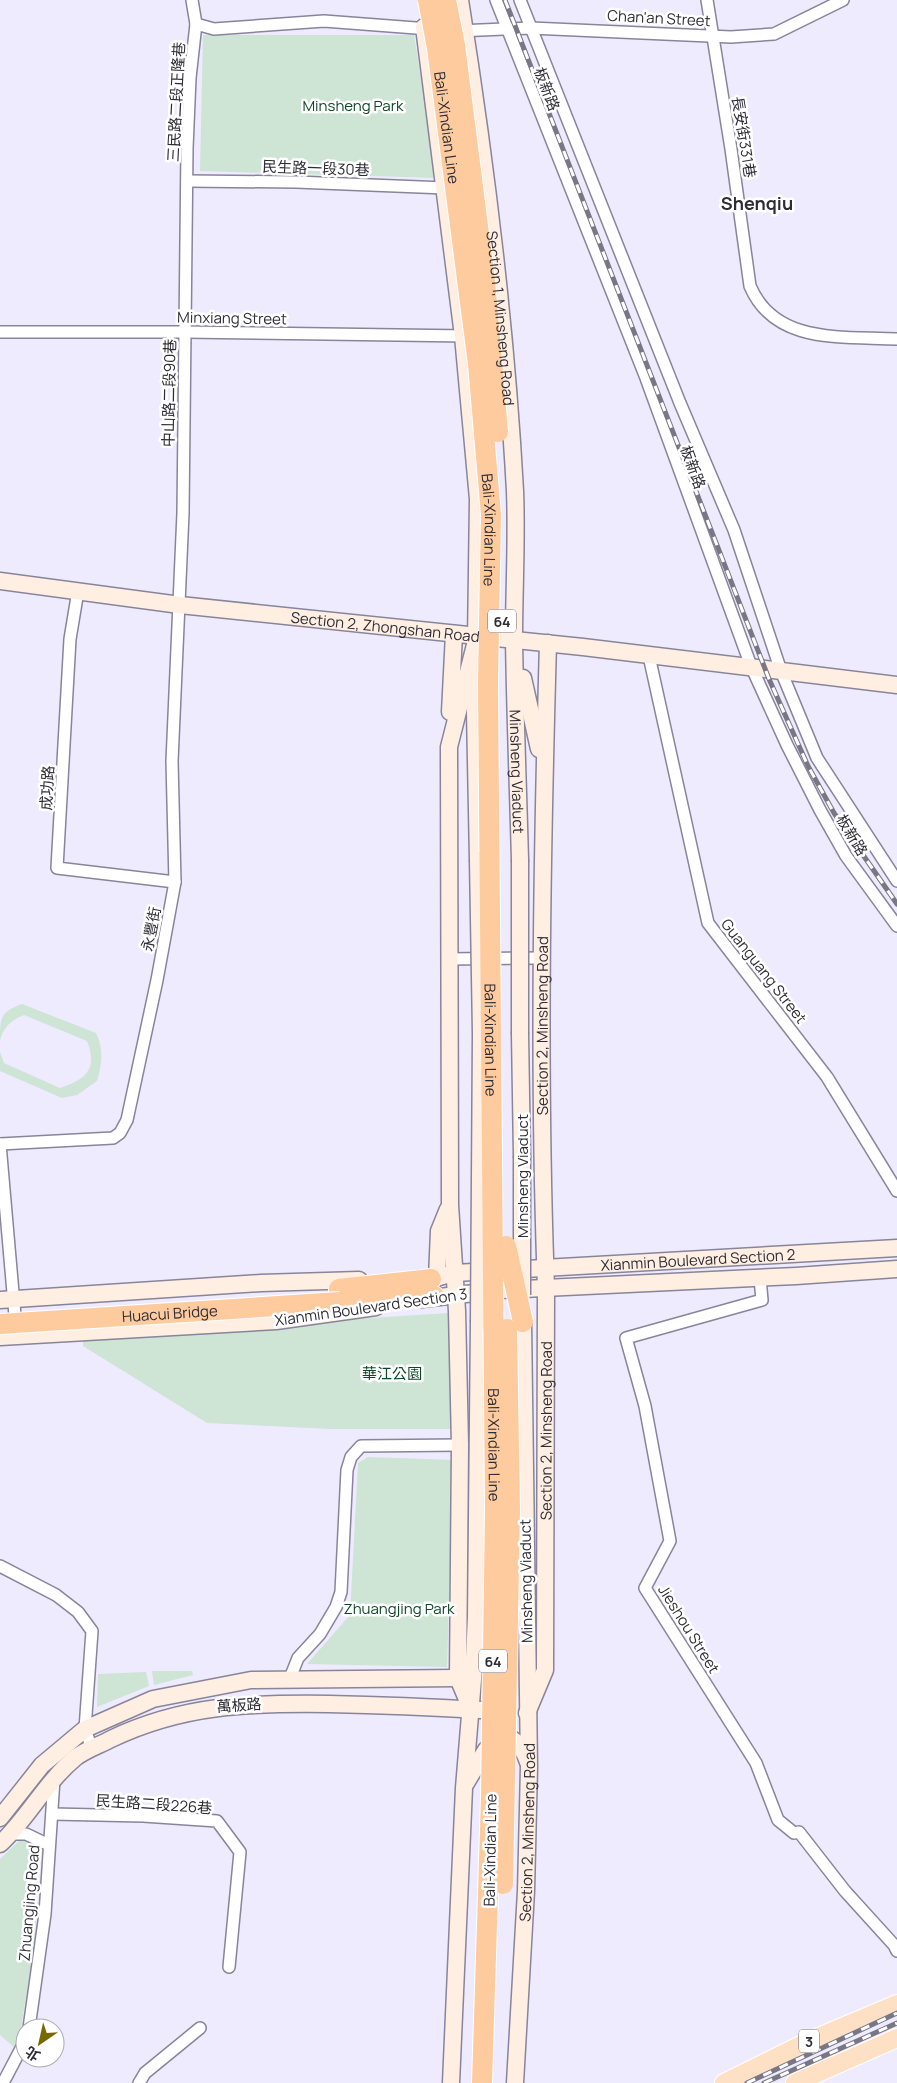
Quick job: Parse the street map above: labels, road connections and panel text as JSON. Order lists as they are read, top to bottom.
{
  "streets": {
    "highway": ["Bali-Xindian Line", "64", "Huacui Bridge"],
    "main road": [
      "Section 1, Minsheng Road",
      "Section 2, Zhongshan Road",
      "Minsheng Viaduct",
      "Section 2, Minsheng Road",
      "Xianmin Boulevard Section 2",
      "Xianmin Boulevard Section 3",
      "萬板路",
      "3"
    ],
    "street": [
      "Chan'an Street",
      "板新路",
      "三民路二段正隆巷",
      "長安街331巷",
      "民生路一段30巷",
      "Minxiang Street",
      "中山路二段90巷",
      "成功路",
      "永豐街",
      "Guanguang Street",
      "Jieshou Street",
      "民生路二段226巷",
      "Zhuangjing Road"
    ]
  },
  "crossings": [
    ["Chan'an Street", "板新路"],
    ["Chan'an Street", "三民路二段正隆巷"],
    ["Chan'an Street", "長安街331巷"],
    ["Chan'an Street", "Section 1, Minsheng Road"],
    ["板新路", "Section 2, Zhongshan Road"],
    ["三民路二段正隆巷", "民生路一段30巷"],
    ["三民路二段正隆巷", "Section 1, Minsheng Road"],
    ["三民路二段正隆巷", "中山路二段90巷"],
    ["民生路一段30巷", "中山路二段90巷"],
    ["Minxiang Street", "Section 1, Minsheng Road"],
    ["Minxiang Street", "中山路二段90巷"],
    ["Section 1, Minsheng Road", "Section 2, Zhongshan Road"],
    ["Section 1, Minsheng Road", "Minsheng Viaduct"],
    ["Section 1, Minsheng Road", "Section 2, Minsheng Road"],
    ["中山路二段90巷", "Section 2, Zhongshan Road"],
    ["中山路二段90巷", "永豐街"],
    ["Section 2, Zhongshan Road", "Minsheng Viaduct"],
    ["Section 2, Zhongshan Road", "成功路"],
    ["Section 2, Zhongshan Road", "永豐街"],
    ["Section 2, Zhongshan Road", "Guanguang Street"],
    ["Section 2, Zhongshan Road", "Section 2, Minsheng Road"],
    ["Minsheng Viaduct", "Section 2, Minsheng Road"],
    ["Minsheng Viaduct", "萬板路"],
    ["成功路", "永豐街"],
    ["Section 2, Minsheng Road", "Xianmin Boulevard Section 2"],
    ["Section 2, Minsheng Road", "萬板路"],
    ["Xianmin Boulevard Section 2", "Xianmin Boulevard Section 3"],
    ["Xianmin Boulevard Section 2", "Jieshou Street"],
    ["Xianmin Boulevard Section 3", "Huacui Bridge"],
    ["萬板路", "Zhuangjing Road"],
    ["民生路二段226巷", "Zhuangjing Road"]
  ],
  "districts": ["Shenqiu"],
  "parks": ["Minsheng Park", "華江公園", "Zhuangjing Park"],
  "north": "bottom left"
}
